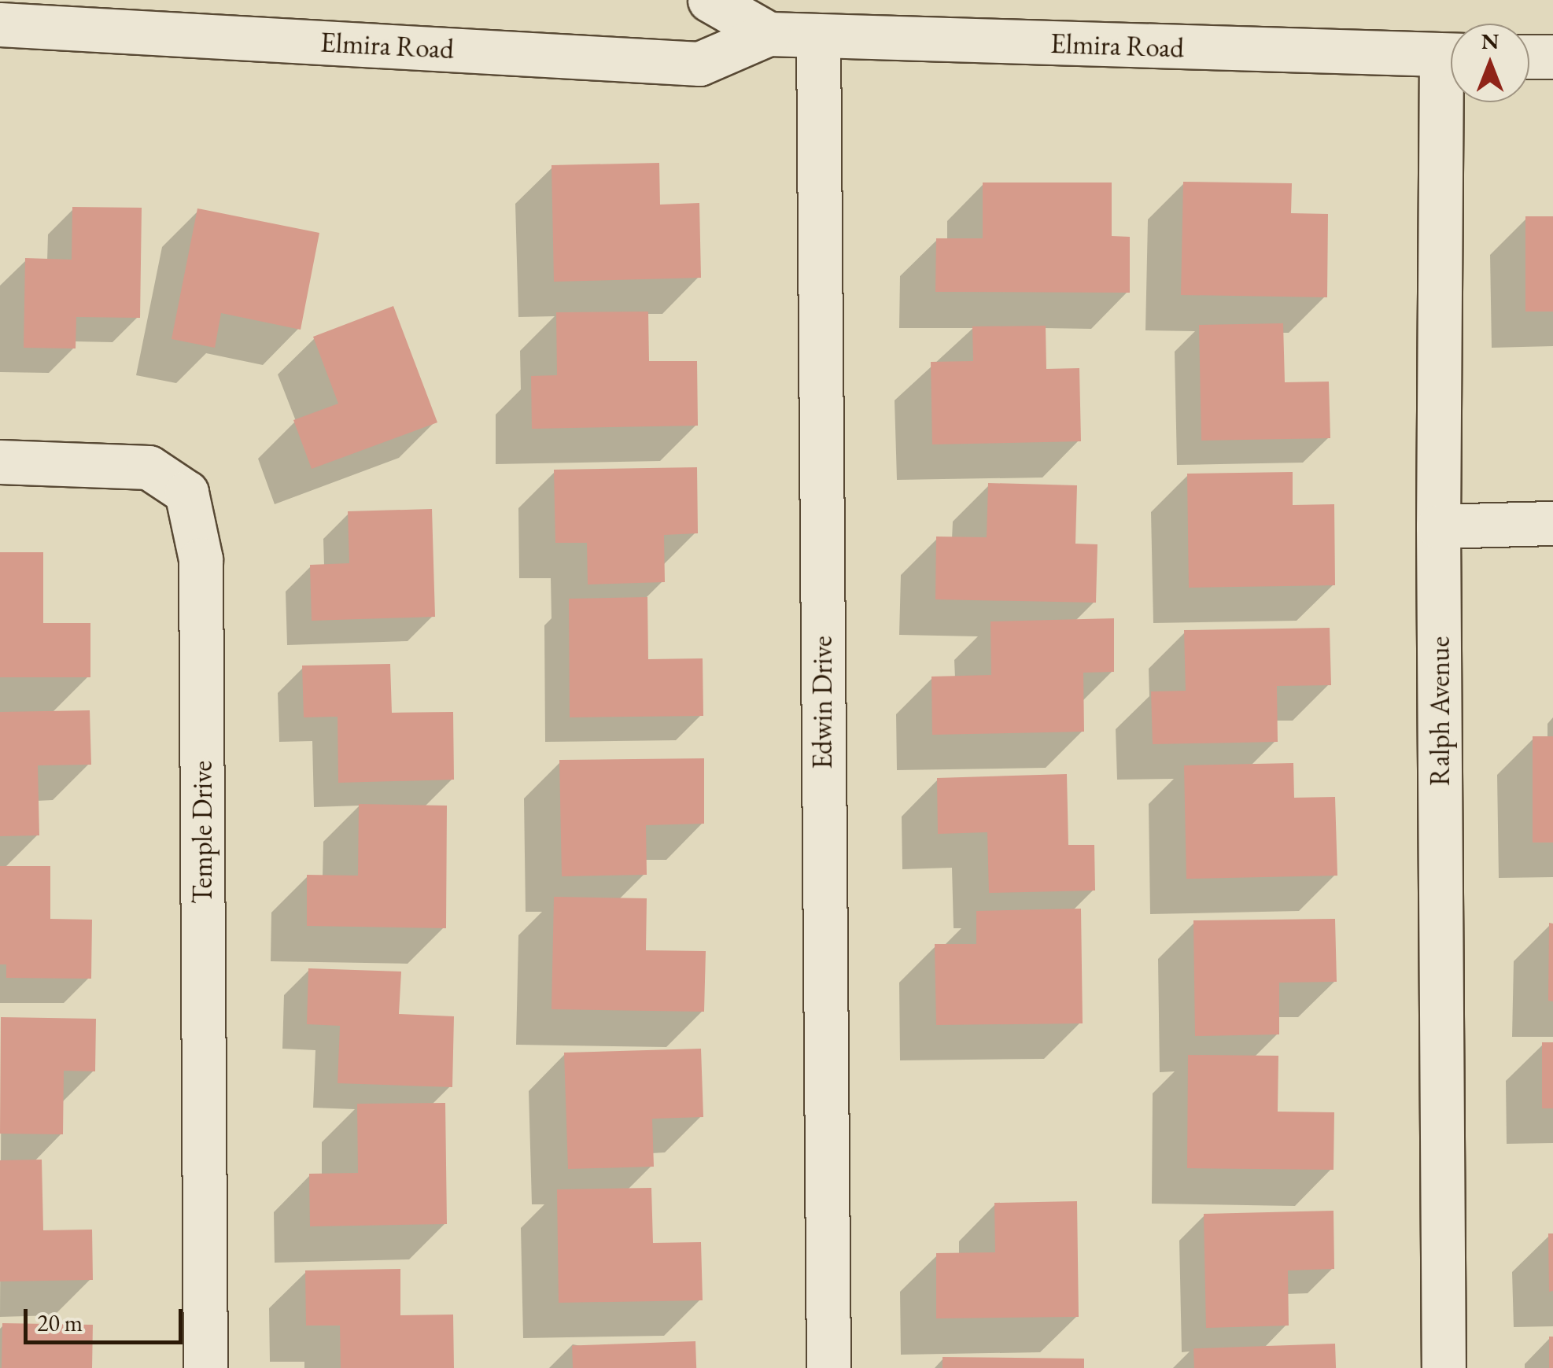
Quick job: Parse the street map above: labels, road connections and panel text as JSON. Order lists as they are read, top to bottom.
{
  "streets": {
    "street": [
      "Elmira Road",
      "Edwin Drive",
      "Ralph Avenue",
      "Temple Drive"
    ]
  },
  "crossings": [
    ["Elmira Road", "Edwin Drive"]
  ],
  "scale_bar": "20 m",
  "north": "top"
}
